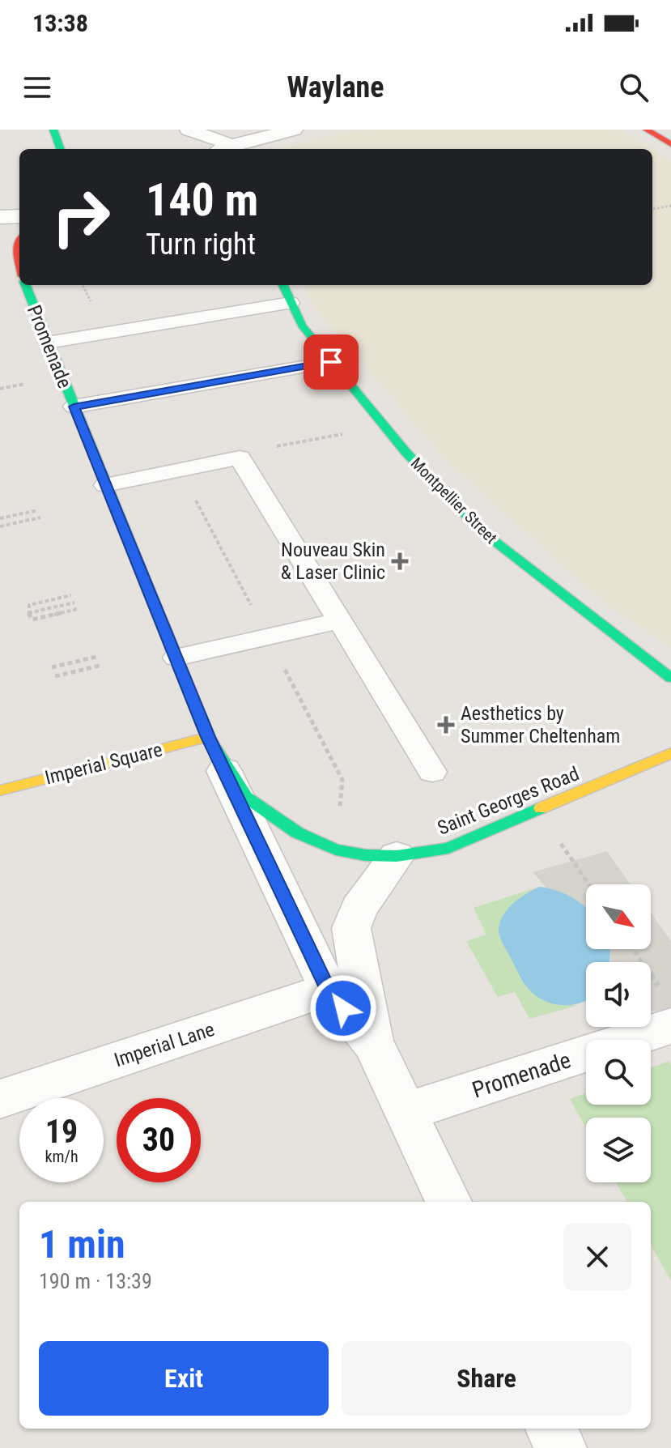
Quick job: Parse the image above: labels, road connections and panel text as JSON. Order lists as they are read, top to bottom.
{
  "streets": {
    "street": [
      "Promenade",
      "Montpellier Street",
      "Imperial Square",
      "Saint Georges Road",
      "Imperial Lane"
    ]
  },
  "crossings": [
    ["Promenade", "Imperial Square"],
    ["Promenade", "Saint Georges Road"],
    ["Promenade", "Imperial Lane"],
    ["Imperial Square", "Saint Georges Road"]
  ],
  "places": {
    "health": ["Nouveau Skin & Laser Clinic", "Aesthetics by Summer Cheltenham"]
  },
  "north": "bottom right",
  "page": {
    "status": "13:38",
    "header": "Waylane",
    "turn": ["140 m", "Turn right"],
    "speed": "19 km/h",
    "limit": "30",
    "heading": ["1 min", "190 m · 13:39"],
    "buttons": ["Exit", "Share"]
  }
}
